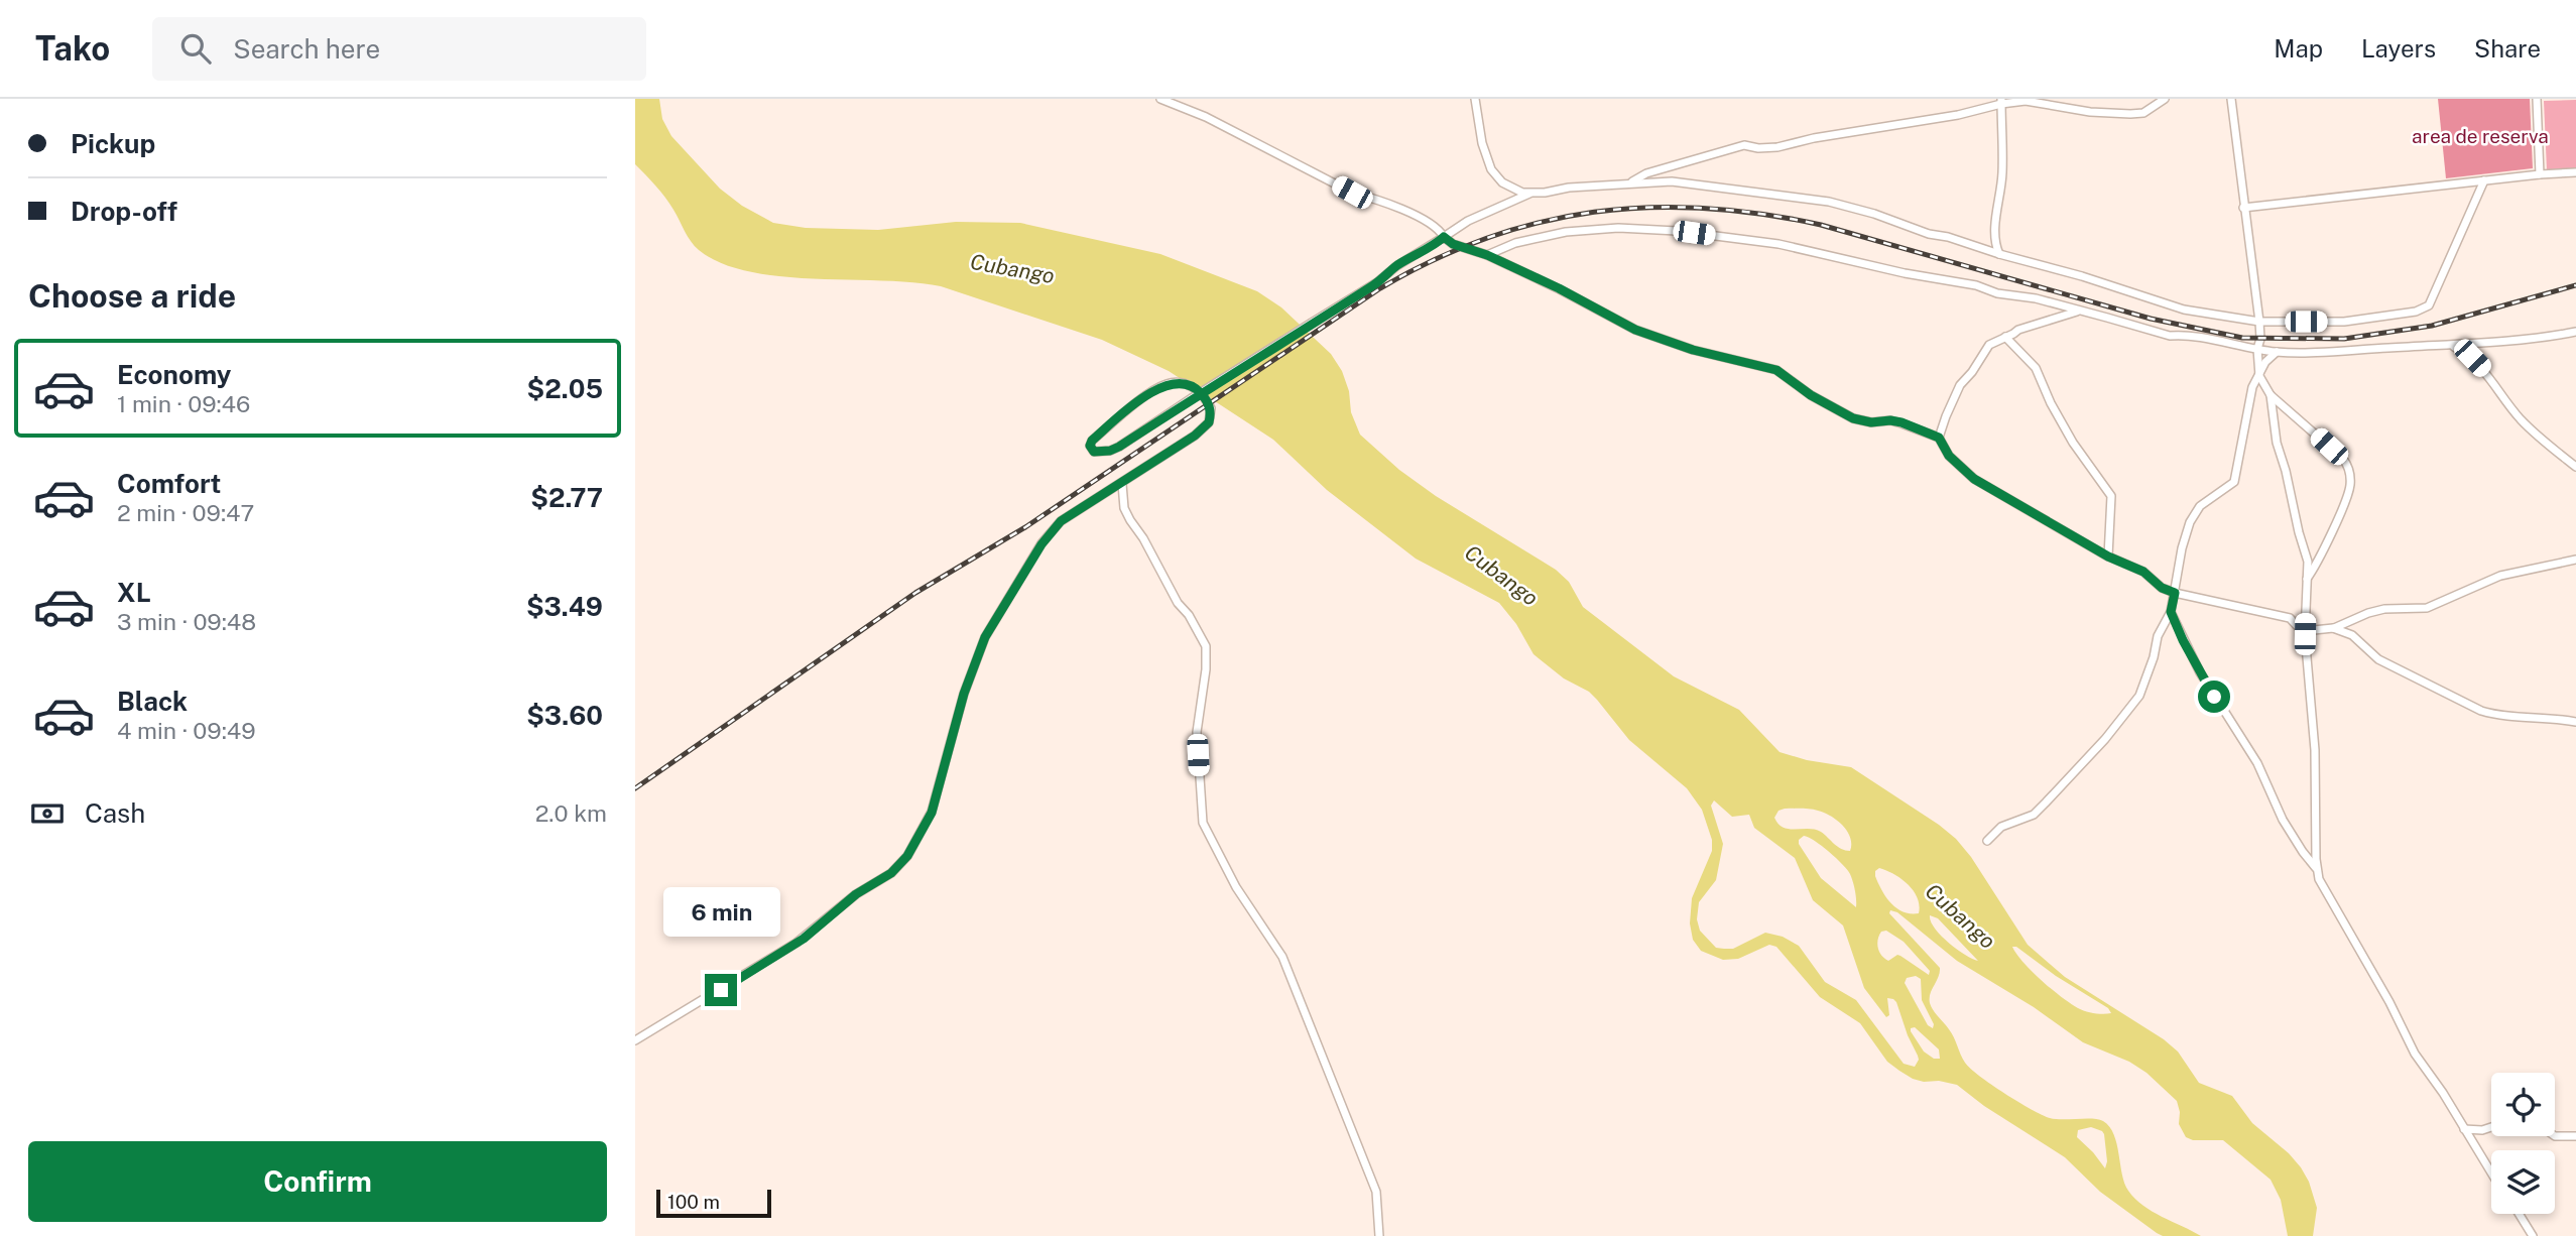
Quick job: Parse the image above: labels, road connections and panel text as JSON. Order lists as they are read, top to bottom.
{
  "water": ["Cubango"],
  "parks": ["area de reserva"],
  "scale_bar": "100 m",
  "page": {
    "header": "Tako",
    "search": "Search here",
    "nav": ["Map", "Layers", "Share"],
    "banner": ["Pickup", "Drop-off"],
    "heading": "Choose a ride",
    "list": [
      {
        "name": "Economy",
        "note": "1 min · 09:46",
        "value": "$2.05"
      },
      {
        "name": "Comfort",
        "note": "2 min · 09:47",
        "value": "$2.77"
      },
      {
        "name": "XL",
        "note": "3 min · 09:48",
        "value": "$3.49"
      },
      {
        "name": "Black",
        "note": "4 min · 09:49",
        "value": "$3.60"
      }
    ],
    "pay": ["Cash", "2.0 km"],
    "bubble": "6 min",
    "buttons": "Confirm",
    "scale": "100 m"
  }
}
